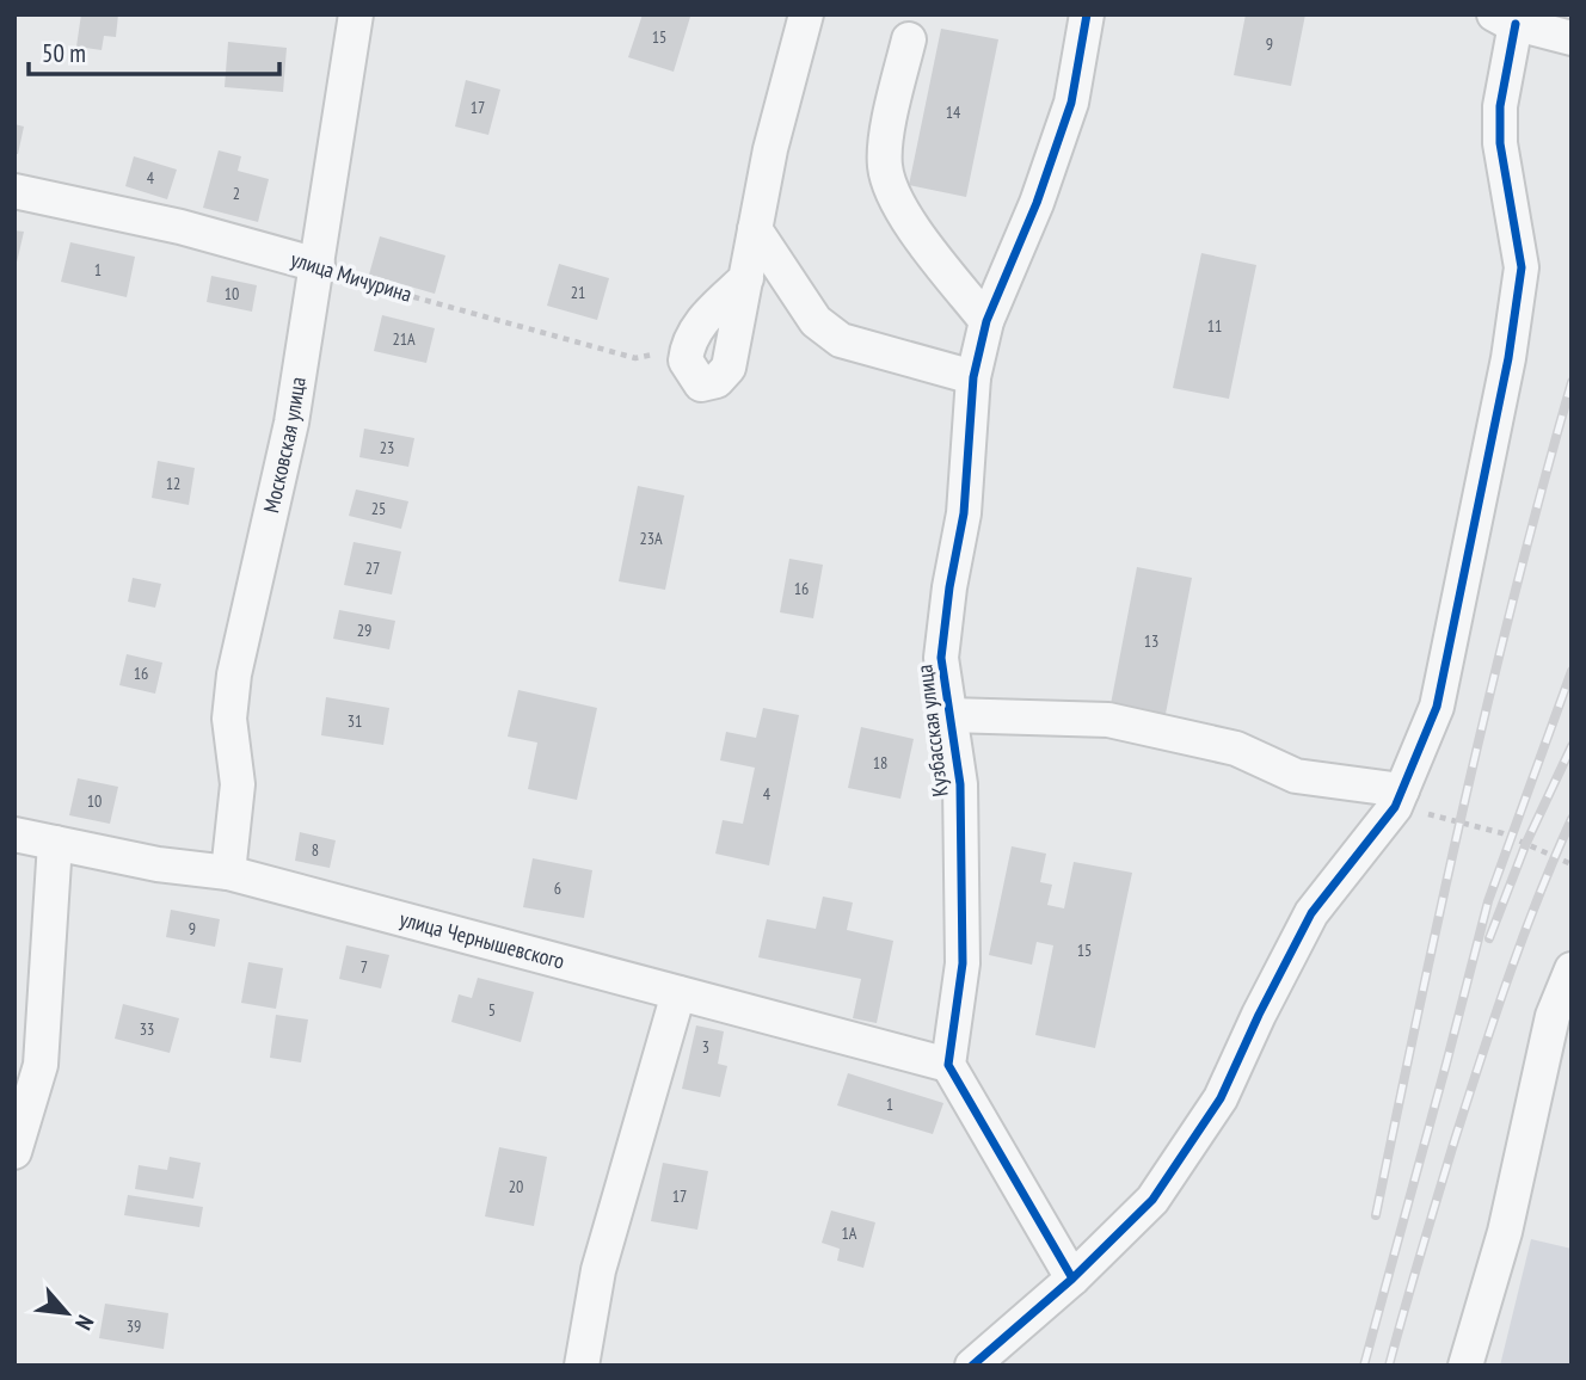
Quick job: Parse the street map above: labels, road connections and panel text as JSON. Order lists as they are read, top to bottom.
{
  "streets": {
    "street": [
      "улица Мичурина",
      "Московская улица",
      "Кузбасская улица",
      "улица Чернышевского"
    ]
  },
  "crossings": [
    ["улица Мичурина", "Московская улица"],
    ["Московская улица", "улица Чернышевского"],
    ["Кузбасская улица", "улица Чернышевского"]
  ],
  "house_numbers": [
    "15",
    "9",
    "17",
    "14",
    "4",
    "2",
    "1",
    "21",
    "10",
    "11",
    "21А",
    "23",
    "12",
    "25",
    "23А",
    "27",
    "16",
    "29",
    "13",
    "16",
    "31",
    "18",
    "4",
    "10",
    "8",
    "6",
    "9",
    "15",
    "7",
    "5",
    "33",
    "3",
    "1",
    "20",
    "17",
    "1А",
    "39"
  ],
  "scale_bar": "50 m",
  "north": "bottom right"
}
